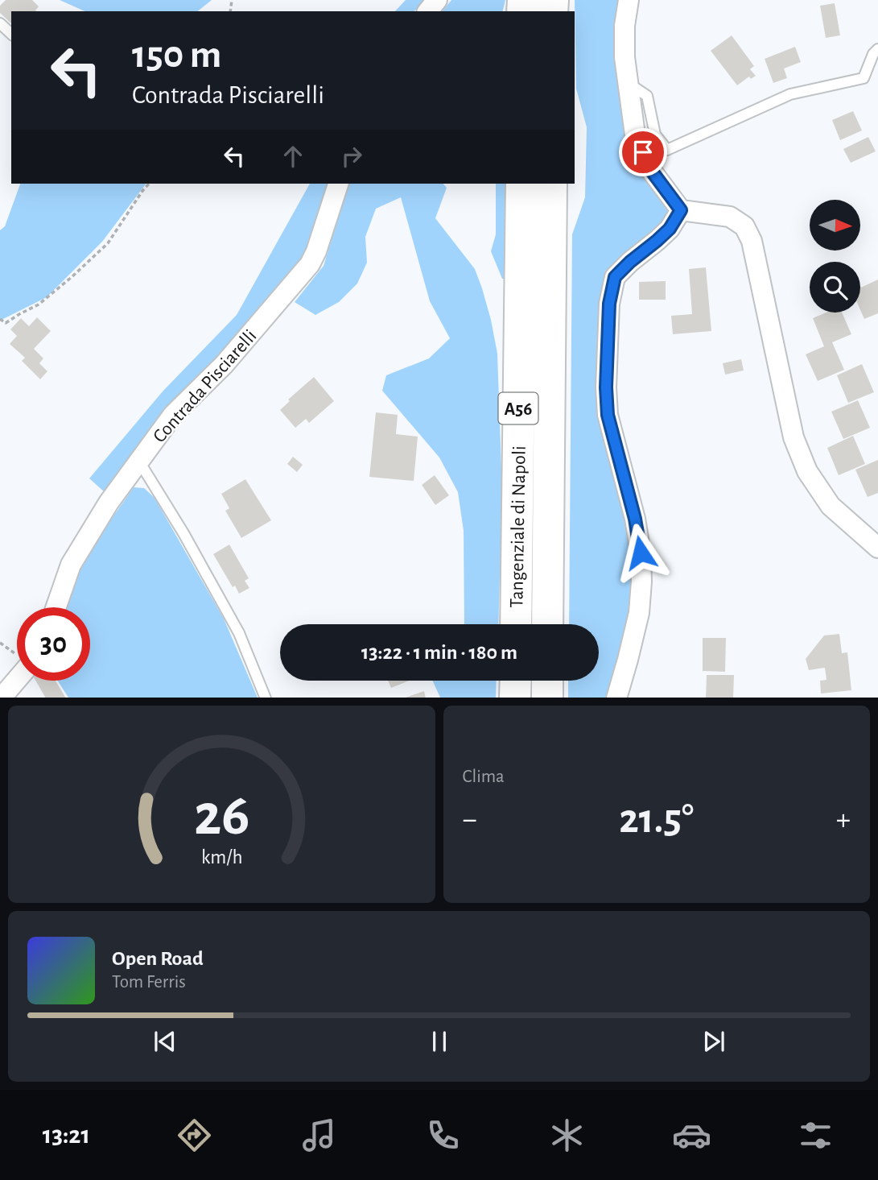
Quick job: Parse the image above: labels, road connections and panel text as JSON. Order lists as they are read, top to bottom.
{
  "streets": {
    "highway": ["A56", "Tangenziale di Napoli"],
    "street": ["Contrada Pisciarelli"]
  },
  "north": "right",
  "page": {
    "turn": ["150 m", "Contrada Pisciarelli"],
    "limit": "30",
    "trip": "13:22 · 1 min · 180 m",
    "tile": "Clima",
    "heat": ["−", "21.5°", "+"],
    "song": ["Open Road", "Tom Ferris"],
    "tabs": "13:21",
    "gauge": ["26", "km/h"]
  }
}
